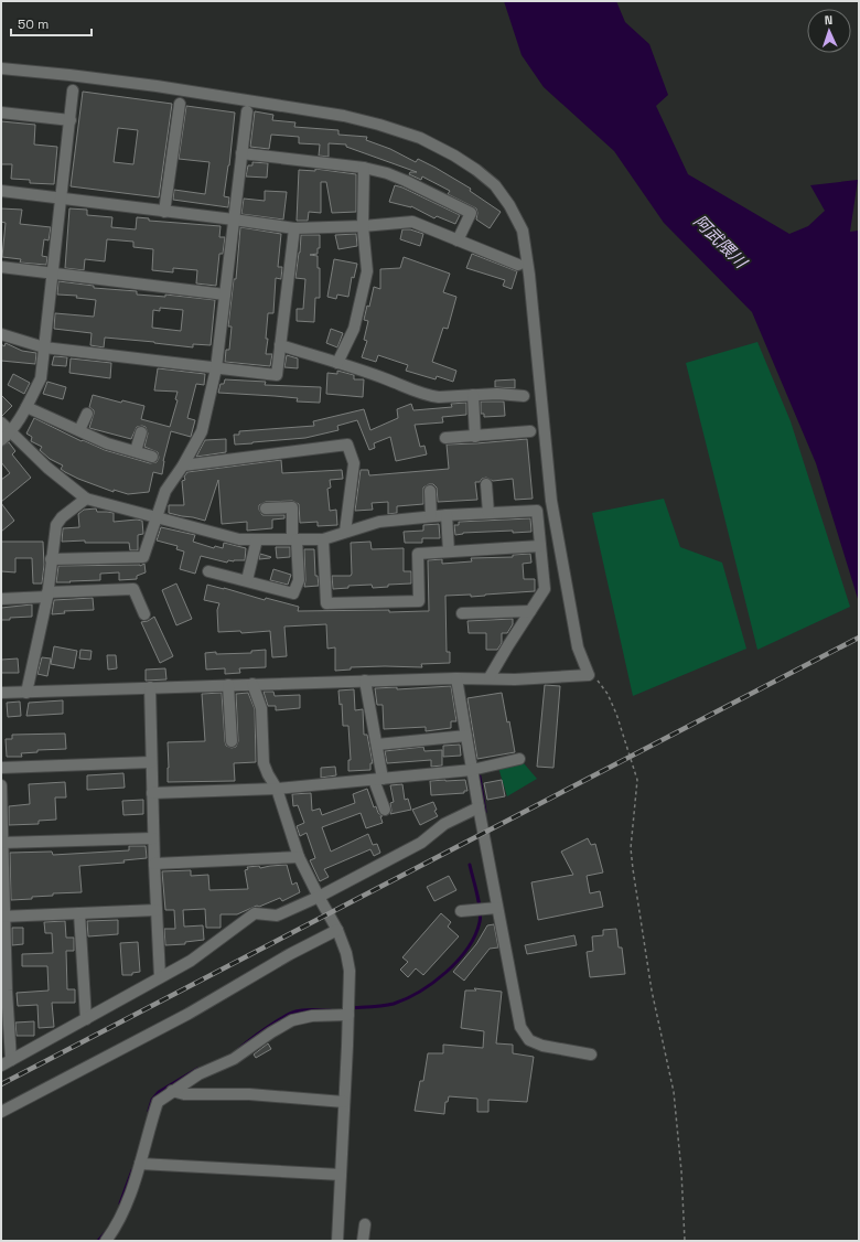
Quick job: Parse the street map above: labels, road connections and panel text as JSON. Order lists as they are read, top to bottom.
{
  "water": ["阿武隈川"],
  "scale_bar": "50 m",
  "north": "top"
}
